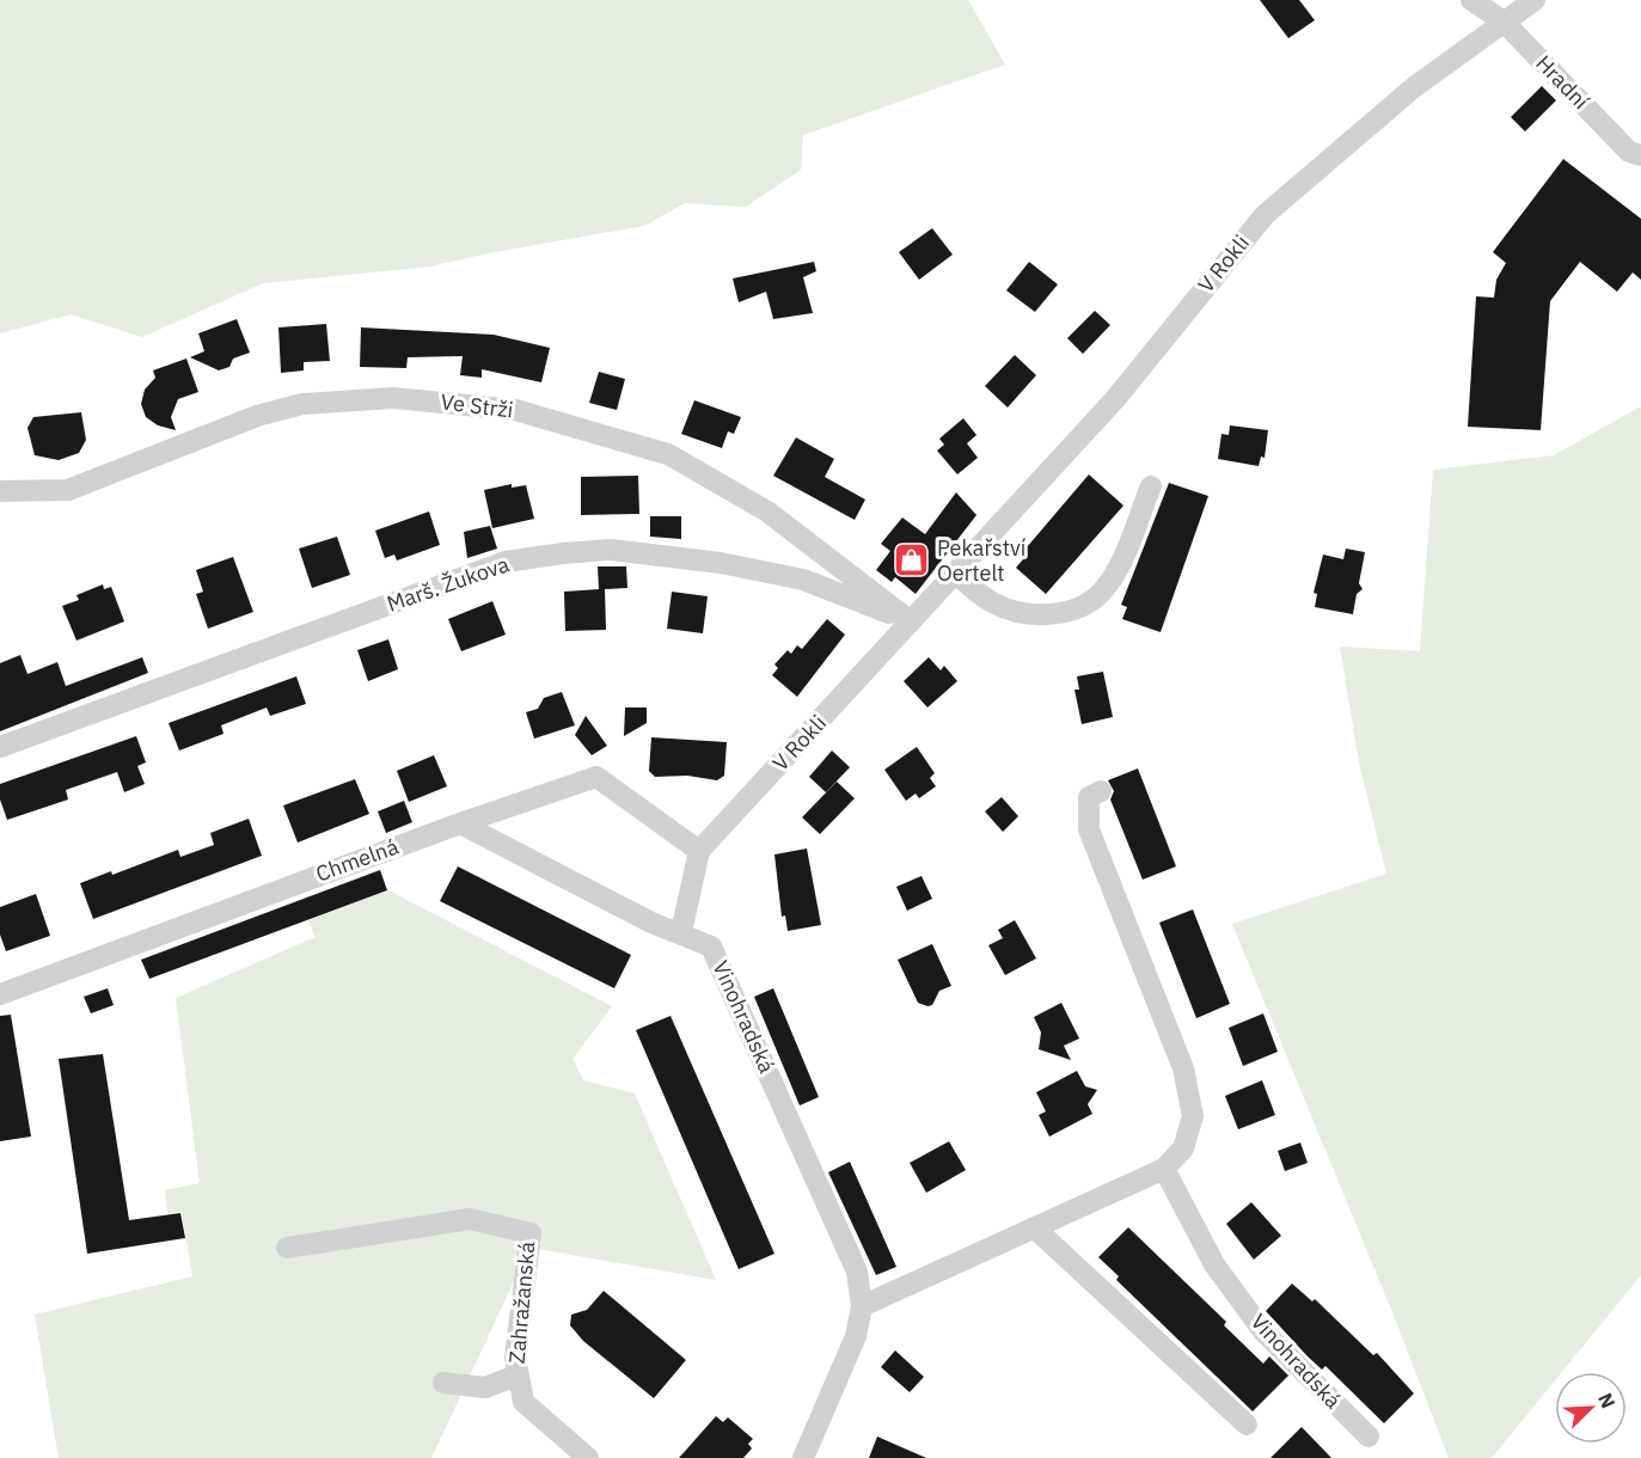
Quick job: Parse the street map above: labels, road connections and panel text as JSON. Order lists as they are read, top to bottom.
{
  "streets": {
    "street": [
      "Hradní",
      "V Rokli",
      "Ve Strži",
      "Marš. Žukova",
      "Chmelná",
      "Vinohradská",
      "Zahražanská"
    ]
  },
  "crossings": [
    ["Hradní", "V Rokli"],
    ["V Rokli", "Ve Strži"],
    ["V Rokli", "Marš. Žukova"],
    ["V Rokli", "Chmelná"],
    ["Ve Strži", "Marš. Žukova"],
    ["Chmelná", "Vinohradská"]
  ],
  "places": {
    "shop": ["Pekařství Oertelt"]
  },
  "north": "top right"
}
